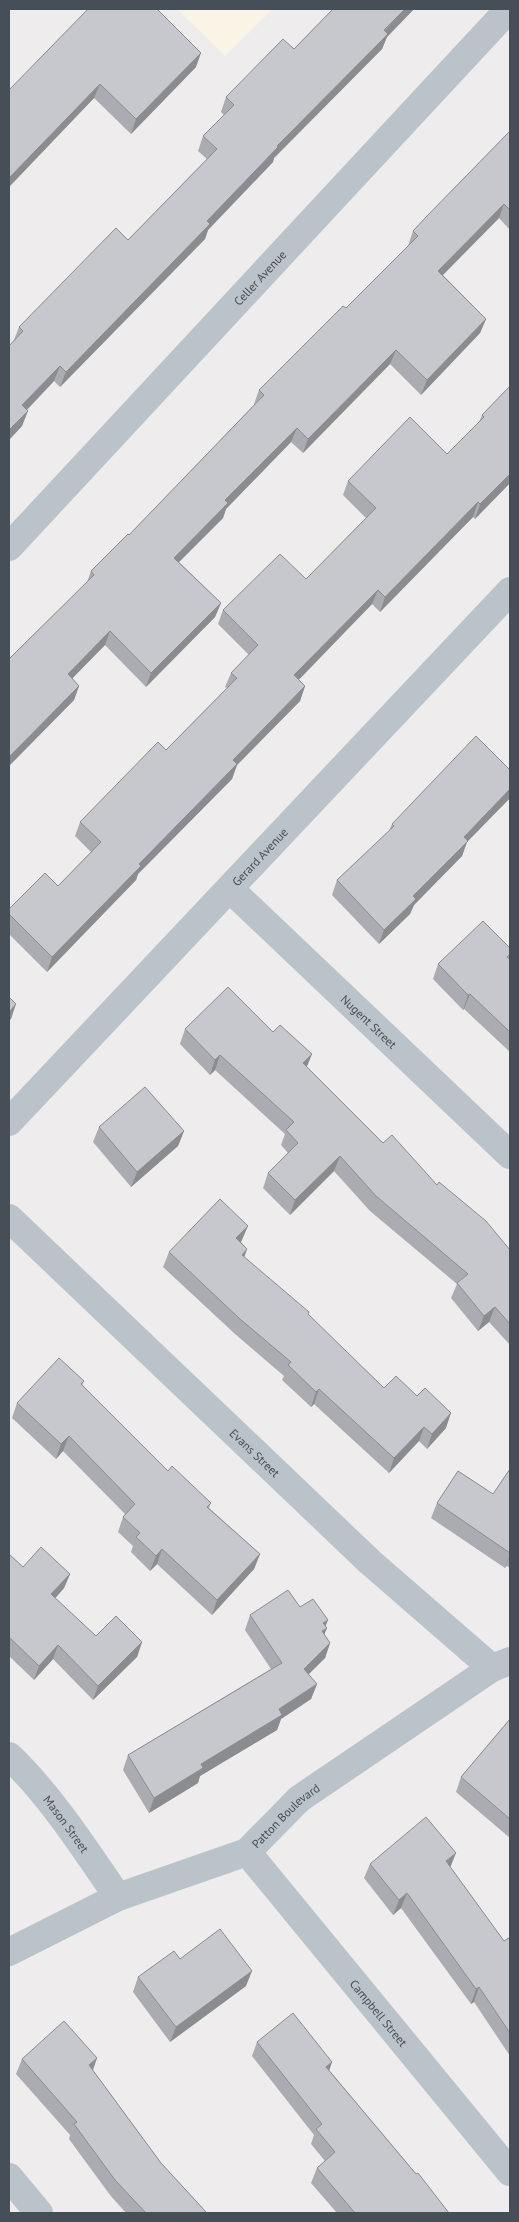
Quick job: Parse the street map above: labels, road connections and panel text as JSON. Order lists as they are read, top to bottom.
{
  "streets": {
    "street": [
      "Celler Avenue",
      "Gerard Avenue",
      "Nugent Street",
      "Evans Street",
      "Patton Boulevard",
      "Mason Street",
      "Campbell Street"
    ]
  },
  "crossings": [
    ["Gerard Avenue", "Nugent Street"],
    ["Evans Street", "Patton Boulevard"],
    ["Patton Boulevard", "Mason Street"],
    ["Patton Boulevard", "Campbell Street"]
  ]
}
